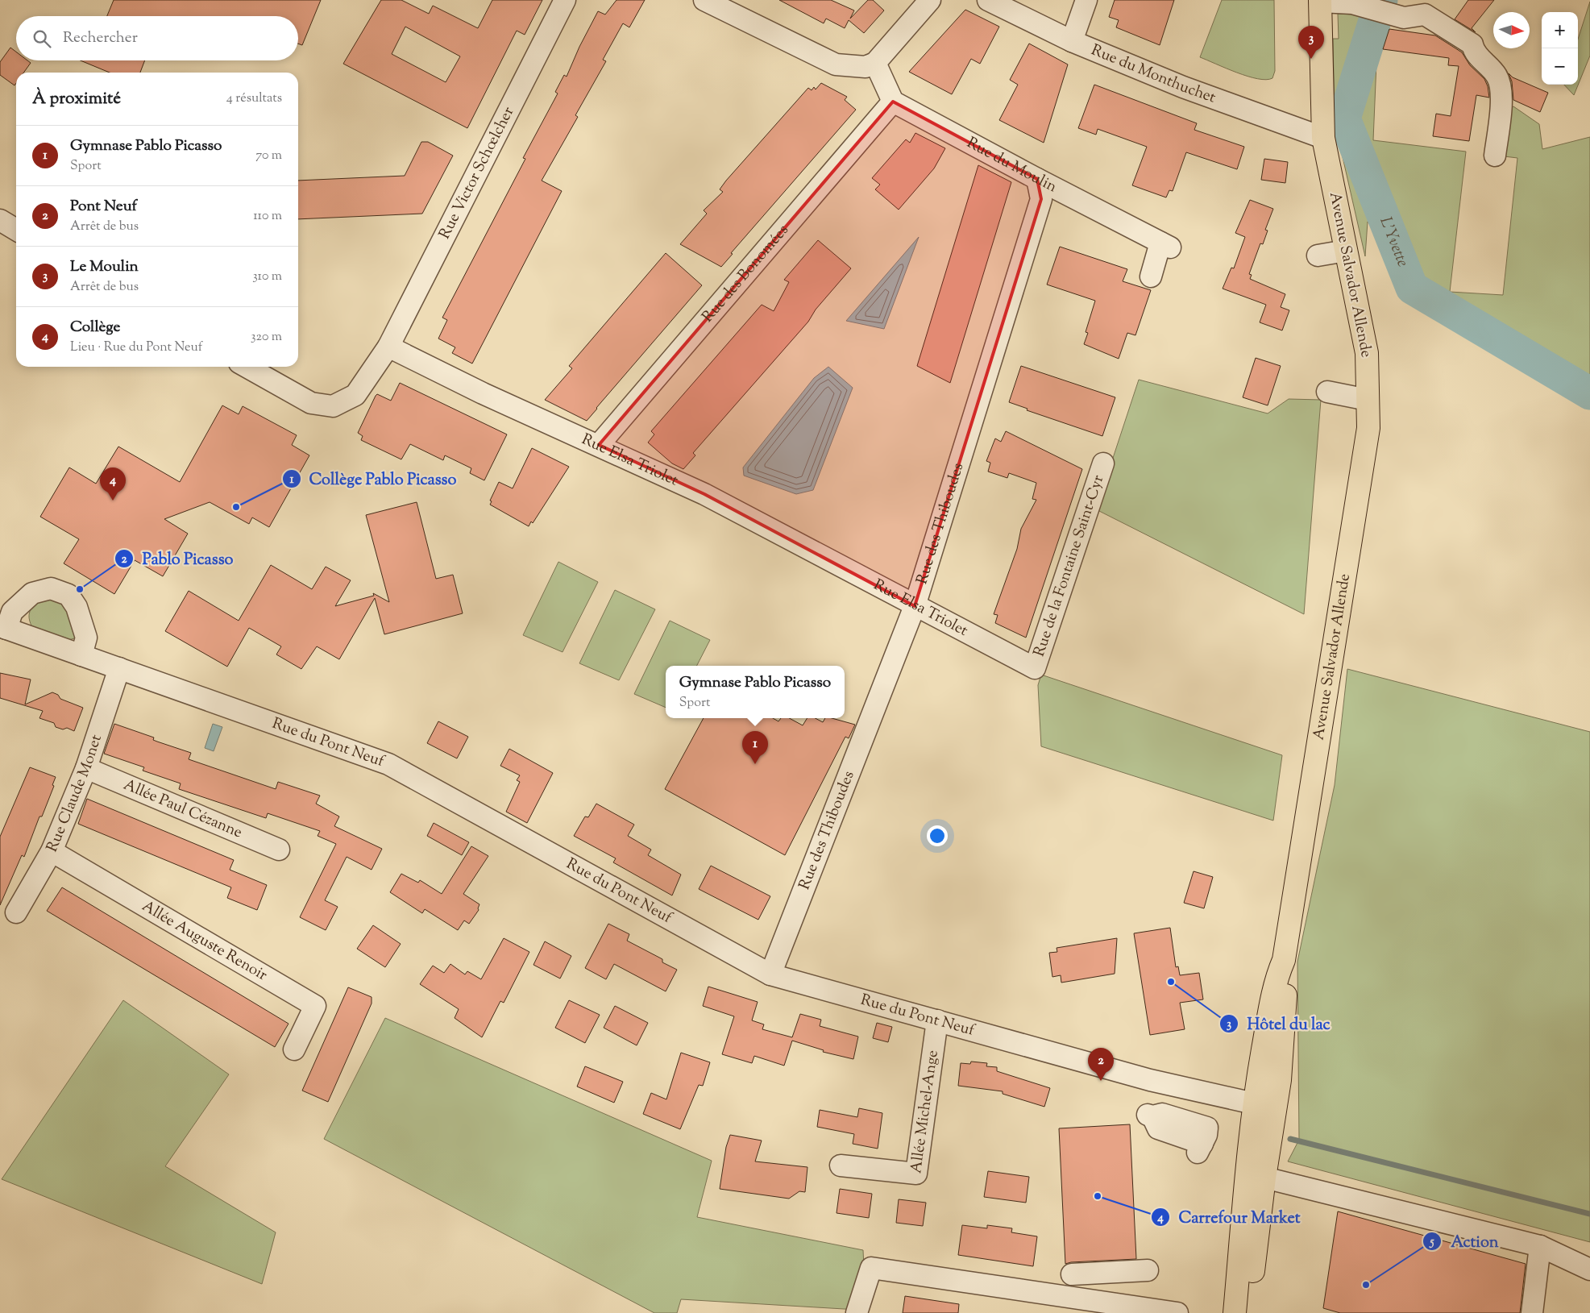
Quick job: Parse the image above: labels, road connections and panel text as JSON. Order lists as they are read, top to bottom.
{
  "streets": {
    "main road": ["Avenue Salvador Allende"],
    "street": [
      "Rue du Monthuchet",
      "Rue du Moulin",
      "Rue Victor Schœlcher",
      "Rue des Bonomées",
      "Rue Elsa Triolet",
      "Rue des Thiboudes",
      "Rue de la Fontaine Saint-Cyr",
      "Rue du Pont Neuf",
      "Rue Claude Monet",
      "Allée Paul Cézanne",
      "Allée Auguste Renoir",
      "Allée Michel-Ange"
    ]
  },
  "crossings": [
    ["Rue du Monthuchet", "Avenue Salvador Allende"],
    ["Rue du Moulin", "Rue des Bonomées"],
    ["Rue du Moulin", "Rue des Thiboudes"],
    ["Rue Victor Schœlcher", "Rue Elsa Triolet"],
    ["Rue des Bonomées", "Rue Elsa Triolet"],
    ["Avenue Salvador Allende", "Rue du Pont Neuf"],
    ["Rue Elsa Triolet", "Rue des Thiboudes"],
    ["Rue Elsa Triolet", "Rue de la Fontaine Saint-Cyr"],
    ["Rue des Thiboudes", "Rue du Pont Neuf"],
    ["Rue du Pont Neuf", "Rue Claude Monet"],
    ["Rue du Pont Neuf", "Allée Michel-Ange"],
    ["Rue Claude Monet", "Allée Paul Cézanne"],
    ["Rue Claude Monet", "Allée Auguste Renoir"]
  ],
  "water": ["L'Yvette"],
  "places": [
    "Collège Pablo Picasso",
    "Pablo Picasso",
    "Hôtel du lac",
    "Carrefour Market",
    "Action"
  ],
  "north": "right",
  "page": {
    "map_buttons": ["+", "−"],
    "search": "Rechercher",
    "pins": [
      "3",
      "4",
      "1",
      "2"
    ],
    "heading": ["À proximité", "4 résultats"],
    "list": [
      {
        "mark": "1",
        "name": "Gymnase Pablo Picasso",
        "note": "Sport",
        "value": "70 m"
      },
      {
        "mark": "2",
        "name": "Pont Neuf",
        "note": "Arrêt de bus",
        "value": "110 m"
      },
      {
        "mark": "3",
        "name": "Le Moulin",
        "note": "Arrêt de bus",
        "value": "310 m"
      },
      {
        "mark": "4",
        "name": "Collège",
        "note": "Lieu · Rue du Pont Neuf",
        "value": "320 m"
      }
    ],
    "popup": ["Gymnase Pablo Picasso", "Sport"]
  }
}
